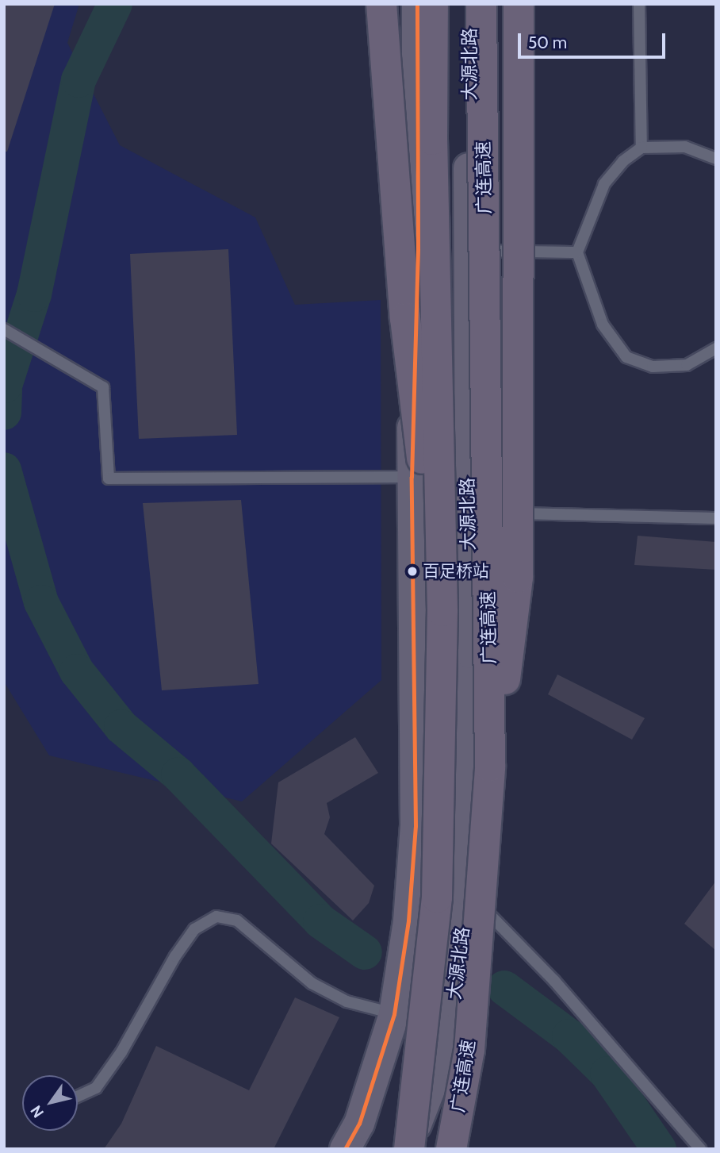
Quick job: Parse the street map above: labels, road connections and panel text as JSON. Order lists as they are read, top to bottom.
{
  "streets": {
    "highway": ["广连高速"],
    "main road": ["大源北路"]
  },
  "places": ["百足桥站"],
  "scale_bar": "50 m",
  "north": "bottom left"
}
